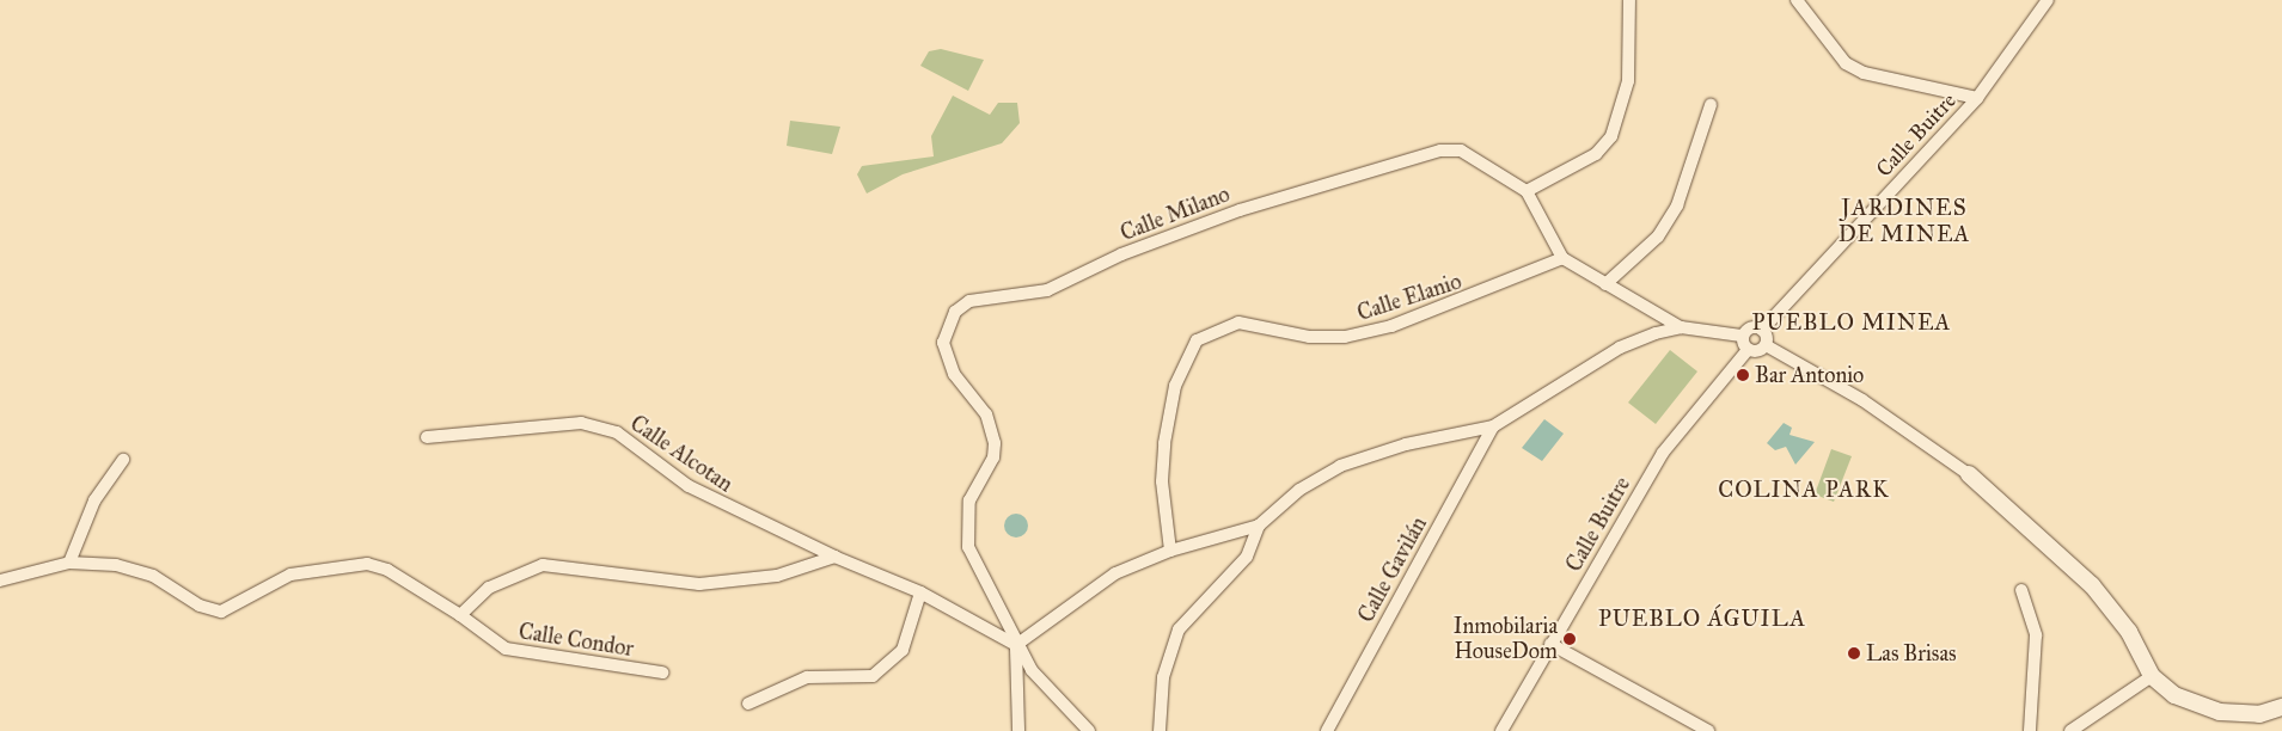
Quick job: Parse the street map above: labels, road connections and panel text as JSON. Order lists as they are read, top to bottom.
{
  "streets": {
    "street": [
      "Calle Buitre",
      "Calle Milano",
      "Calle Elanio",
      "Calle Alcotan",
      "Calle Gavilán",
      "Calle Condor"
    ]
  },
  "crossings": [
    ["Calle Milano", "Calle Alcotan"]
  ],
  "districts": [
    "JARDINES DE MINEA",
    "PUEBLO MINEA",
    "COLINA PARK",
    "PUEBLO ÁGUILA"
  ],
  "places": ["Bar Antonio", "Inmobilaria HouseDom", "Las Brisas"]
}
